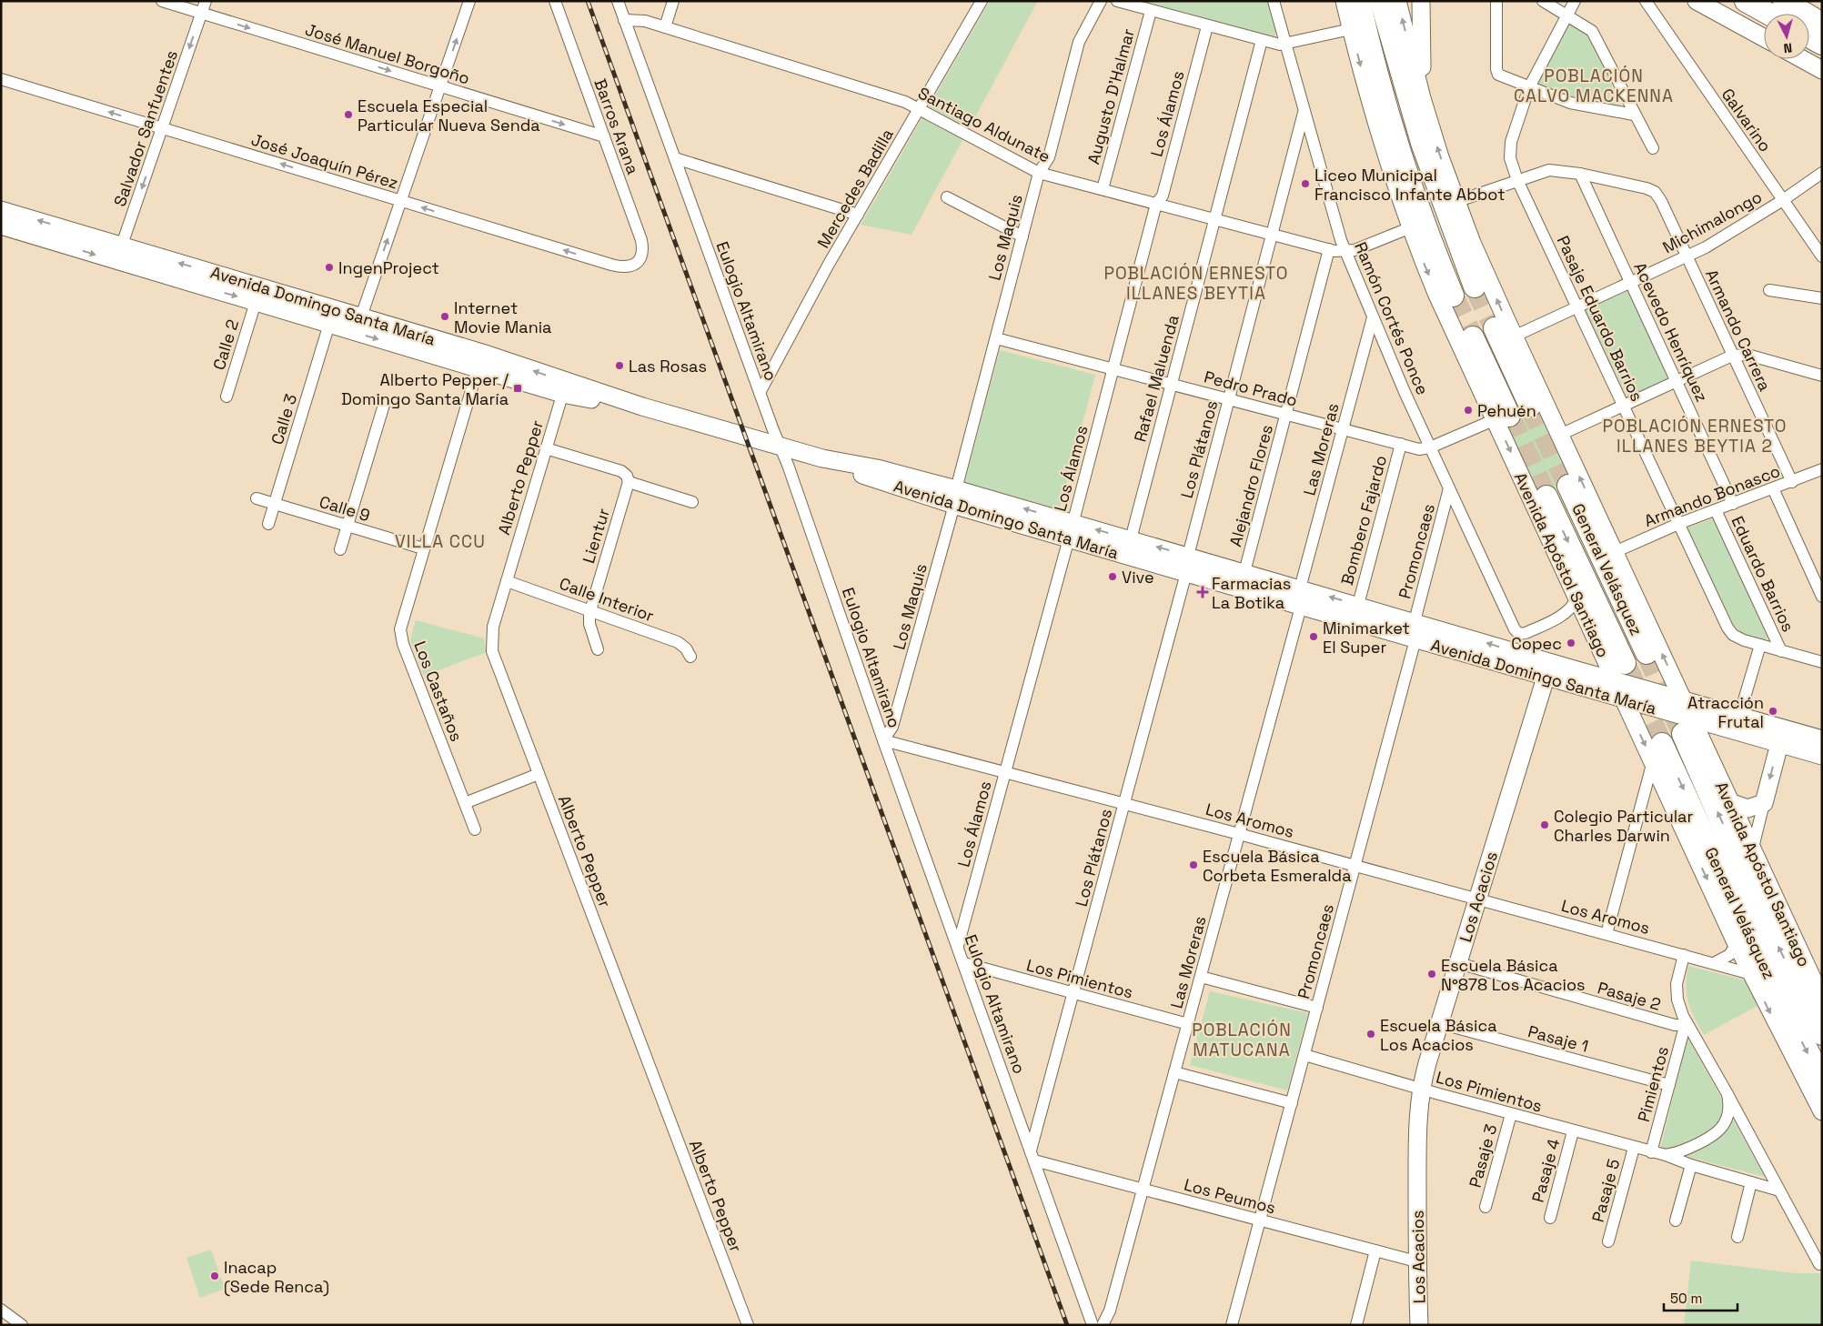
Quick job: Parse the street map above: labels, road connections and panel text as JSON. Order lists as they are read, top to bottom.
{
  "streets": {
    "highway": ["General Velásquez"],
    "main road": ["Avenida Domingo Santa María", "Avenida Apóstol Santiago", "Los Acacios"],
    "street": [
      "José Manuel Borgoño",
      "Augusto D'Halmar",
      "Los Álamos",
      "Galvarino",
      "Santiago Aldunate",
      "Barros Arana",
      "Salvador Sanfuentes",
      "José Joaquín Pérez",
      "Mercedes Badilla",
      "Michimalongo",
      "Los Maquis",
      "Eulogio Altamirano",
      "Ramón Cortés Ponce",
      "Pasaje Eduardo Barrios",
      "Armando Carrera",
      "Acevedo Henríquez",
      "Calle 2",
      "Rafael Maluenda",
      "Pedro Prado",
      "Calle 3",
      "Los Plátanos",
      "Las Moreras",
      "Alberto Pepper",
      "Alejandro Flores",
      "Armando Bonasco",
      "Calle 9",
      "Bombero Fajardo",
      "Lientur",
      "Promoncaes",
      "Eduardo Barrios",
      "Calle Interior",
      "Los Castaños",
      "Los Aromos",
      "Los Pimientos",
      "Pasaje 2",
      "Pasaje 1",
      "Pimientos",
      "Pasaje 3",
      "Pasaje 4",
      "Pasaje 5",
      "Los Peumos"
    ]
  },
  "crossings": [
    ["José Manuel Borgoño", "Barros Arana"],
    ["José Manuel Borgoño", "Salvador Sanfuentes"],
    ["Augusto D'Halmar", "Santiago Aldunate"],
    ["Los Álamos", "Santiago Aldunate"],
    ["Los Álamos", "Avenida Domingo Santa María"],
    ["Los Álamos", "Eulogio Altamirano"],
    ["Los Álamos", "Pedro Prado"],
    ["Los Álamos", "Los Aromos"],
    ["Galvarino", "Michimalongo"],
    ["Santiago Aldunate", "Mercedes Badilla"],
    ["Santiago Aldunate", "Los Maquis"],
    ["Santiago Aldunate", "Eulogio Altamirano"],
    ["Santiago Aldunate", "Ramón Cortés Ponce"],
    ["Santiago Aldunate", "Rafael Maluenda"],
    ["Santiago Aldunate", "Los Plátanos"],
    ["Santiago Aldunate", "Alejandro Flores"],
    ["Santiago Aldunate", "Avenida Apóstol Santiago"],
    ["Barros Arana", "José Joaquín Pérez"],
    ["Salvador Sanfuentes", "José Joaquín Pérez"],
    ["Salvador Sanfuentes", "Avenida Domingo Santa María"],
    ["Mercedes Badilla", "Eulogio Altamirano"],
    ["Michimalongo", "Pasaje Eduardo Barrios"],
    ["Michimalongo", "Armando Carrera"],
    ["Michimalongo", "Acevedo Henríquez"],
    ["Michimalongo", "Avenida Apóstol Santiago"],
    ["Los Maquis", "Avenida Domingo Santa María"],
    ["Los Maquis", "Eulogio Altamirano"],
    ["Los Maquis", "Pedro Prado"],
    ["Los Maquis", "Los Aromos"],
    ["Avenida Domingo Santa María", "Eulogio Altamirano"],
    ["Avenida Domingo Santa María", "Calle 2"],
    ["Avenida Domingo Santa María", "Rafael Maluenda"],
    ["Avenida Domingo Santa María", "Calle 3"],
    ["Avenida Domingo Santa María", "Los Plátanos"],
    ["Avenida Domingo Santa María", "Las Moreras"],
    ["Avenida Domingo Santa María", "Alberto Pepper"],
    ["Avenida Domingo Santa María", "Alejandro Flores"],
    ["Avenida Domingo Santa María", "Bombero Fajardo"],
    ["Avenida Domingo Santa María", "Promoncaes"],
    ["Avenida Domingo Santa María", "Avenida Apóstol Santiago"],
    ["Avenida Domingo Santa María", "General Velásquez"],
    ["Avenida Domingo Santa María", "Los Castaños"],
    ["Avenida Domingo Santa María", "Los Acacios"],
    ["Eulogio Altamirano", "Los Plátanos"],
    ["Eulogio Altamirano", "Los Aromos"],
    ["Eulogio Altamirano", "Los Pimientos"],
    ["Eulogio Altamirano", "Los Peumos"],
    ["Ramón Cortés Ponce", "Pedro Prado"],
    ["Ramón Cortés Ponce", "Los Plátanos"],
    ["Ramón Cortés Ponce", "Las Moreras"],
    ["Ramón Cortés Ponce", "Promoncaes"],
    ["Ramón Cortés Ponce", "Avenida Apóstol Santiago"],
    ["Pasaje Eduardo Barrios", "Armando Bonasco"],
    ["Pasaje Eduardo Barrios", "Eduardo Barrios"],
    ["Armando Carrera", "Acevedo Henríquez"],
    ["Armando Carrera", "Armando Bonasco"],
    ["Acevedo Henríquez", "Armando Bonasco"],
    ["Rafael Maluenda", "Pedro Prado"],
    ["Pedro Prado", "Los Plátanos"],
    ["Pedro Prado", "Las Moreras"],
    ["Pedro Prado", "Alejandro Flores"],
    ["Pedro Prado", "Bombero Fajardo"],
    ["Pedro Prado", "Avenida Apóstol Santiago"],
    ["Calle 3", "Calle 9"],
    ["Los Plátanos", "Los Aromos"],
    ["Los Plátanos", "Los Pimientos"],
    ["Los Plátanos", "Los Peumos"],
    ["Las Moreras", "Los Aromos"],
    ["Las Moreras", "Los Pimientos"],
    ["Las Moreras", "Los Peumos"],
    ["Alberto Pepper", "Calle Interior"],
    ["Armando Bonasco", "Avenida Apóstol Santiago"],
    ["Armando Bonasco", "Eduardo Barrios"],
    ["Calle 9", "Los Castaños"],
    ["Lientur", "Calle Interior"],
    ["Promoncaes", "Los Aromos"],
    ["Promoncaes", "Los Pimientos"],
    ["Promoncaes", "Los Peumos"],
    ["Avenida Apóstol Santiago", "General Velásquez"],
    ["Avenida Apóstol Santiago", "Los Aromos"],
    ["Los Aromos", "Los Acacios"],
    ["Los Acacios", "Los Pimientos"],
    ["Los Acacios", "Pasaje 2"],
    ["Los Acacios", "Pasaje 1"],
    ["Los Acacios", "Los Peumos"],
    ["Los Pimientos", "Pimientos"],
    ["Los Pimientos", "Pasaje 3"],
    ["Los Pimientos", "Pasaje 4"],
    ["Los Pimientos", "Pasaje 5"],
    ["Pasaje 2", "Pimientos"],
    ["Pasaje 1", "Pimientos"]
  ],
  "one_way": ["José Manuel Borgoño", "Salvador Sanfuentes", "José Joaquín Pérez"],
  "districts": [
    "POBLACIÓN CALVO MACKENNA",
    "POBLACIÓN ERNESTO ILLANES BEYTIA",
    "POBLACIÓN ERNESTO ILLANES BEYTIA 2",
    "VILLA CCU",
    "POBLACIÓN MATUCANA"
  ],
  "places": {
    "other": [
      "Escuela Especial Particular Nueva Senda",
      "Liceo Municipal Francisco Infante Abbot",
      "IngenProject",
      "Internet Movie Mania",
      "Las Rosas",
      "Pehuén",
      "Vive",
      "Minimarket El Super",
      "Copec",
      "Atracción Frutal",
      "Colegio Particular Charles Darwin",
      "Escuela Básica Corbeta Esmeralda",
      "Escuela Básica N°878 Los Acacios",
      "Escuela Básica Los Acacios",
      "Inacap (Sede Renca)"
    ],
    "transit": ["Alberto Pepper / Domingo Santa María"],
    "health": ["Farmacias La Botika"]
  },
  "scale_bar": "50 m",
  "north": "bottom"
}
